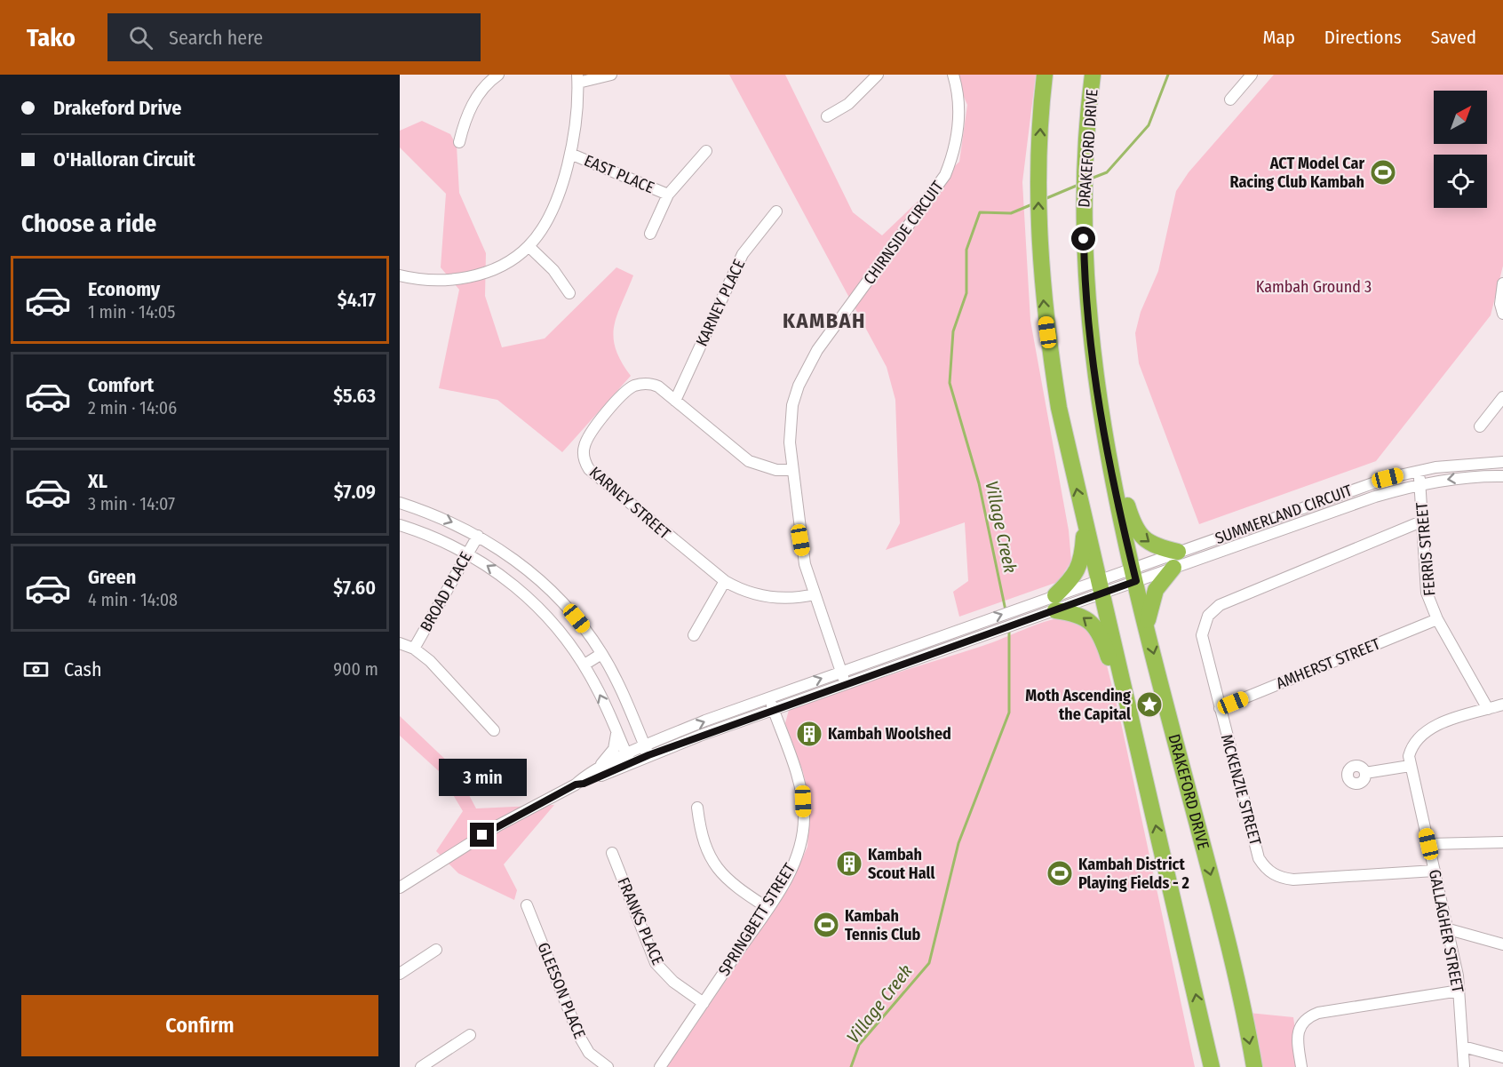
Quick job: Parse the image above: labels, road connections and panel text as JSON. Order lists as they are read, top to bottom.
{
  "streets": {
    "highway": ["DRAKEFORD DRIVE"],
    "street": [
      "EAST PLACE",
      "CHIRNSIDE CIRCUIT",
      "KARNEY PLACE",
      "KARNEY STREET",
      "SUMMERLAND CIRCUIT",
      "FERRIS STREET",
      "BROAD PLACE",
      "AMHERST STREET",
      "MCKENZIE STREET",
      "SPRINGBETT STREET",
      "FRANKS PLACE",
      "GALLAGHER STREET",
      "GLEESON PLACE"
    ]
  },
  "crossings": [
    ["DRAKEFORD DRIVE", "SUMMERLAND CIRCUIT"],
    ["CHIRNSIDE CIRCUIT", "KARNEY STREET"],
    ["KARNEY PLACE", "KARNEY STREET"],
    ["SUMMERLAND CIRCUIT", "FERRIS STREET"],
    ["FERRIS STREET", "AMHERST STREET"],
    ["FERRIS STREET", "MCKENZIE STREET"],
    ["FERRIS STREET", "GALLAGHER STREET"],
    ["AMHERST STREET", "MCKENZIE STREET"],
    ["MCKENZIE STREET", "GALLAGHER STREET"],
    ["SPRINGBETT STREET", "FRANKS PLACE"]
  ],
  "districts": ["KAMBAH"],
  "water": ["Village Creek"],
  "parks": ["Kambah Ground 3"],
  "places": {
    "sports": ["ACT Model Car Racing Club Kambah", "Kambah District Playing Fields - 2", "Kambah Tennis Club"],
    "place": ["Moth Ascending the Capital"],
    "building": ["Kambah Woolshed", "Kambah Scout Hall"]
  },
  "north": "top right",
  "page": {
    "header": "Tako",
    "search": "Search here",
    "nav": ["Map", "Directions", "Saved"],
    "banner": ["Drakeford Drive", "O'Halloran Circuit"],
    "heading": "Choose a ride",
    "list": [
      {
        "name": "Economy",
        "note": "1 min · 14:05",
        "value": "$4.17"
      },
      {
        "name": "Comfort",
        "note": "2 min · 14:06",
        "value": "$5.63"
      },
      {
        "name": "XL",
        "note": "3 min · 14:07",
        "value": "$7.09"
      },
      {
        "name": "Green",
        "note": "4 min · 14:08",
        "value": "$7.60"
      }
    ],
    "pay": ["Cash", "900 m"],
    "bubble": "3 min",
    "buttons": "Confirm"
  }
}
